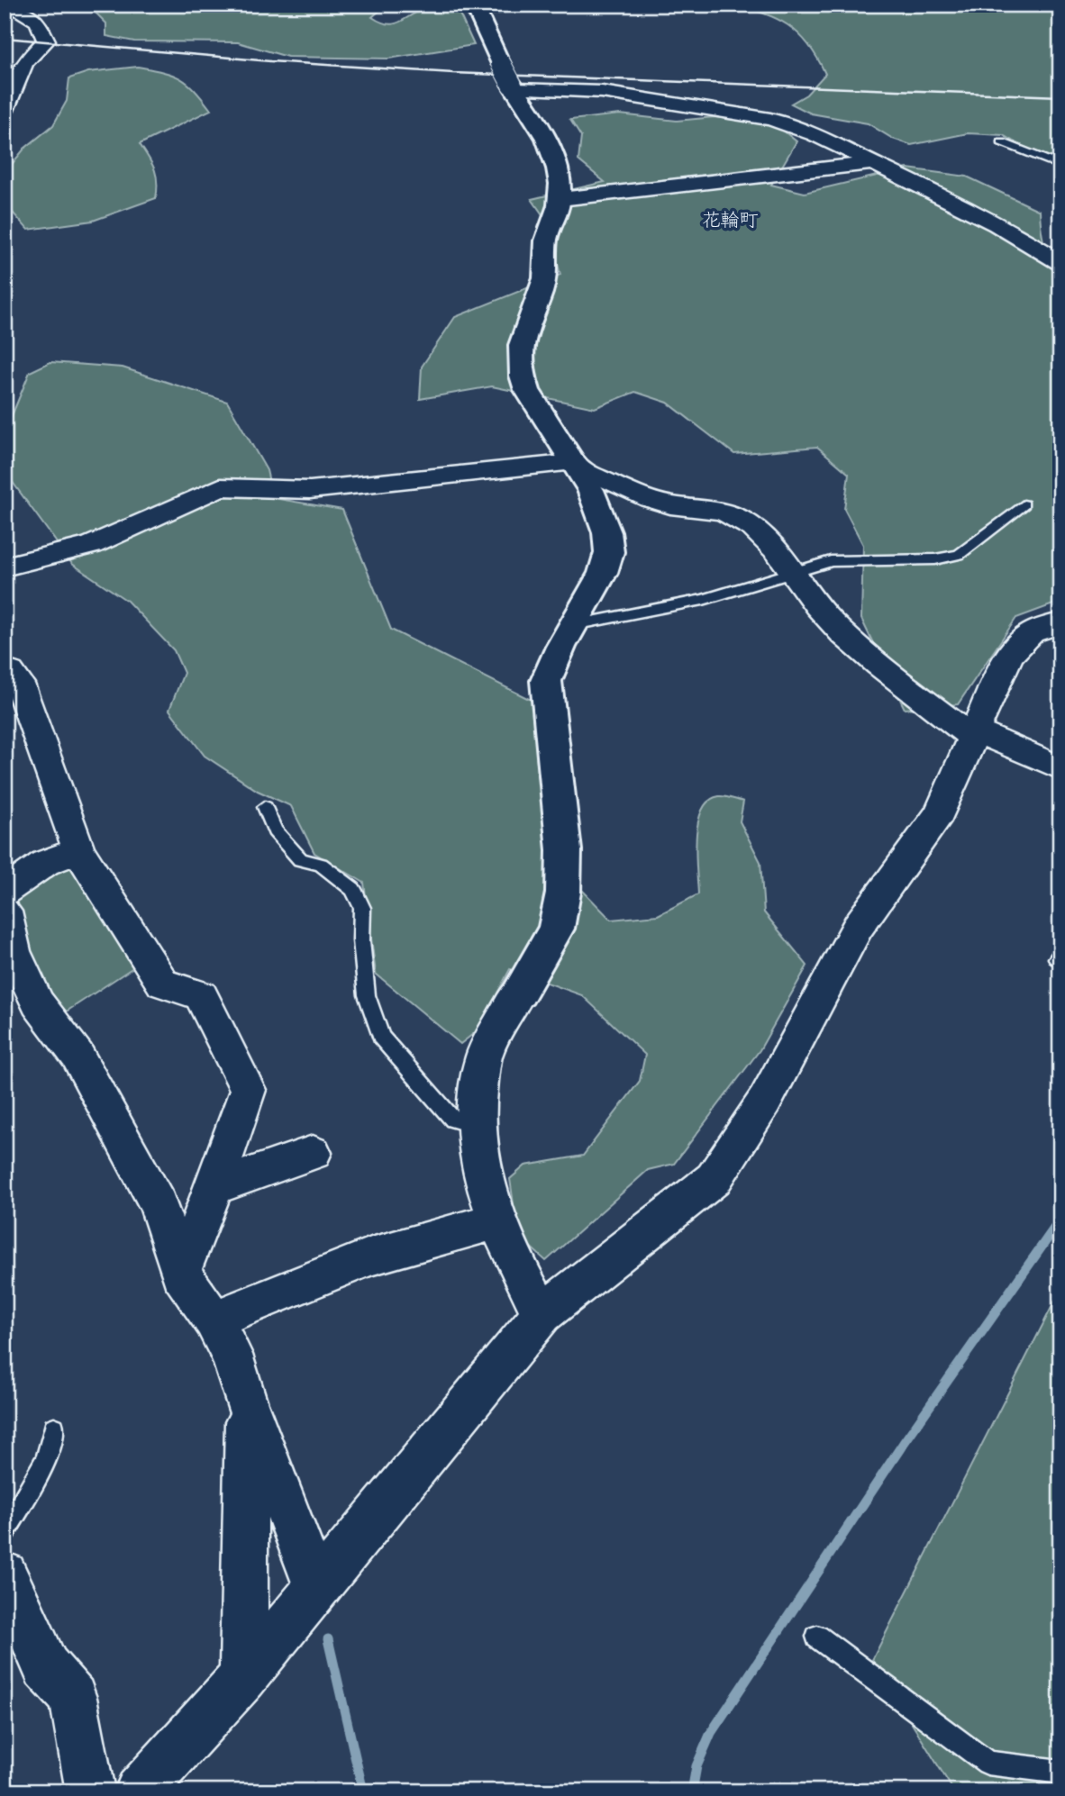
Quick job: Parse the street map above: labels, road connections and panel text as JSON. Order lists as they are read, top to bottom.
{
  "districts": ["花輪町"]
}
